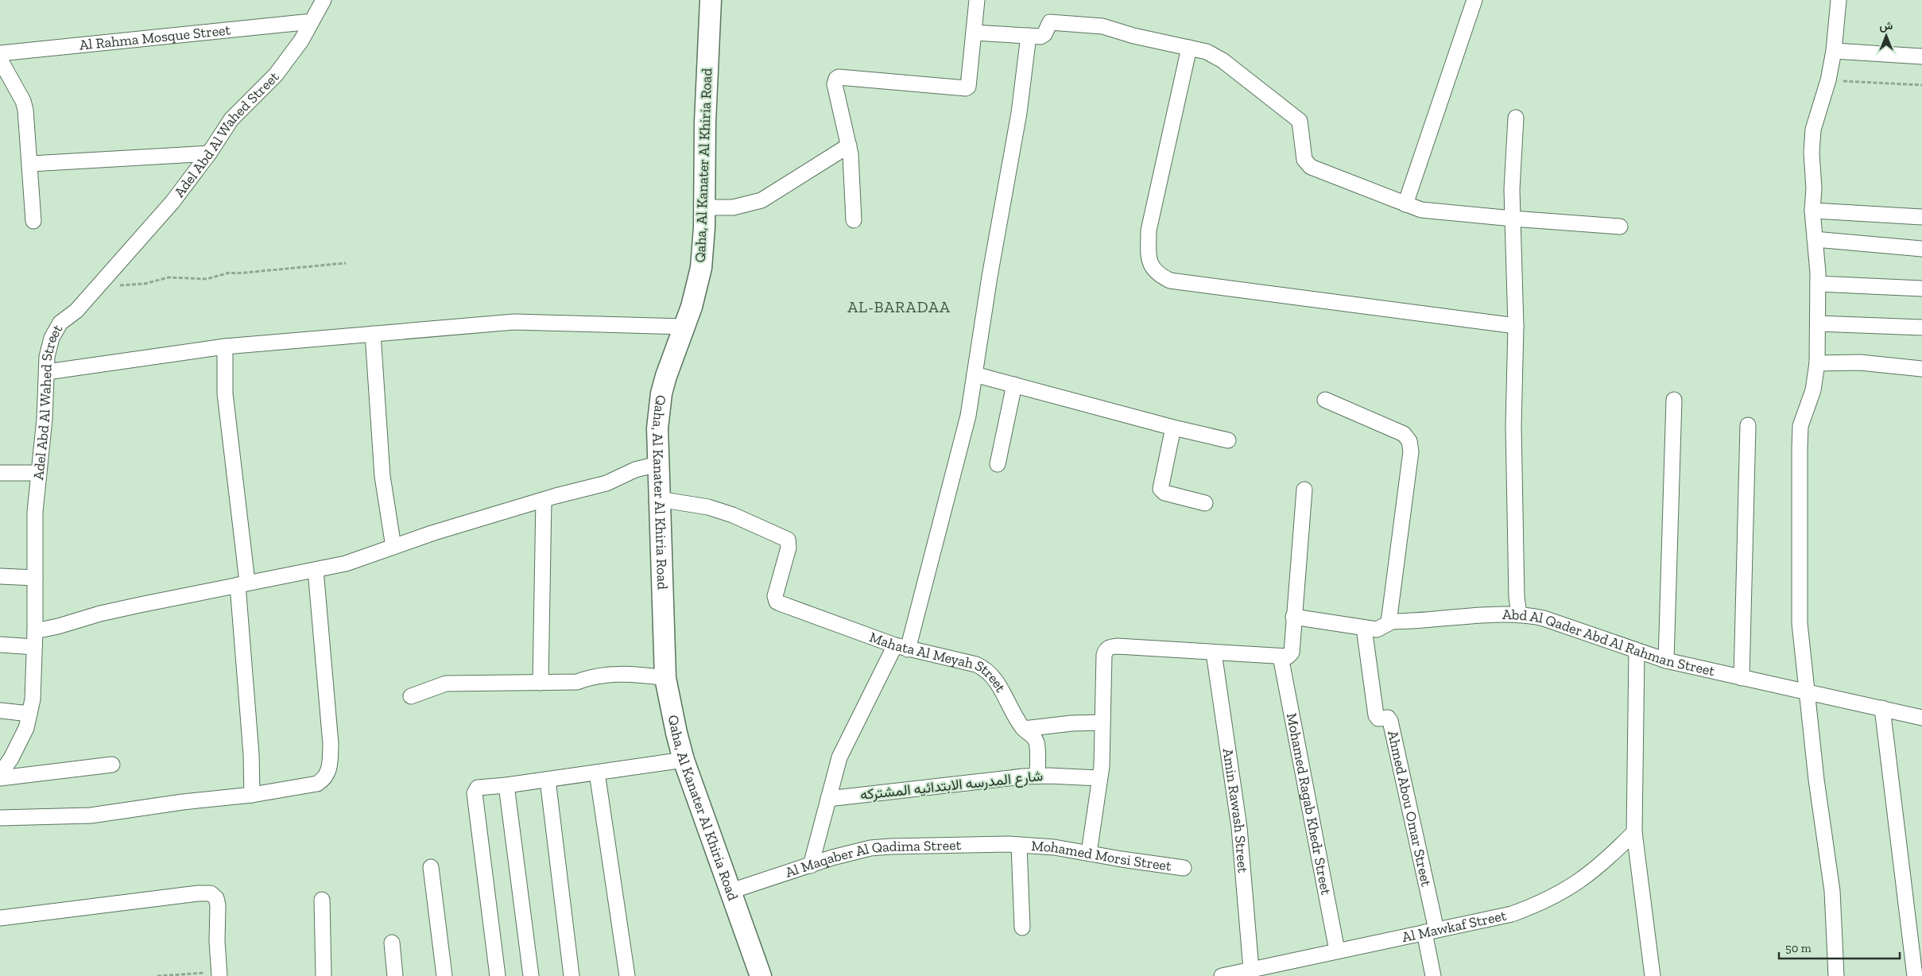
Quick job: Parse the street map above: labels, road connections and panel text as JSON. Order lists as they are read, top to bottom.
{
  "streets": {
    "street": [
      "Al Rahma Mosque Street",
      "Adel Abd Al Wahed Street",
      "Qaha, Al Kanater Al Khiria Road",
      "Abd Al Qader Abd Al Rahman Street",
      "Mahata Al Meyah Street",
      "شارع المدرسه الابتدائيه المشتركه",
      "Mohamed Ragab Khedr Street",
      "Ahmed Abou Omar Street",
      "Amin Rawash Street",
      "Mohamed Morsi Street",
      "Al Maqaber Al Qadima Street",
      "Al Mawkaf Street"
    ]
  },
  "crossings": [
    ["Al Rahma Mosque Street", "Adel Abd Al Wahed Street"],
    ["Qaha, Al Kanater Al Khiria Road", "Mahata Al Meyah Street"],
    ["Qaha, Al Kanater Al Khiria Road", "Al Maqaber Al Qadima Street"],
    ["Abd Al Qader Abd Al Rahman Street", "Ahmed Abou Omar Street"],
    ["Mahata Al Meyah Street", "شارع المدرسه الابتدائيه المشتركه"],
    ["Mohamed Ragab Khedr Street", "Al Mawkaf Street"],
    ["Ahmed Abou Omar Street", "Al Mawkaf Street"],
    ["Amin Rawash Street", "Al Mawkaf Street"],
    ["Mohamed Morsi Street", "Al Maqaber Al Qadima Street"]
  ],
  "districts": ["AL-BARADAA"],
  "scale_bar": "50 m",
  "north": "top"
}
